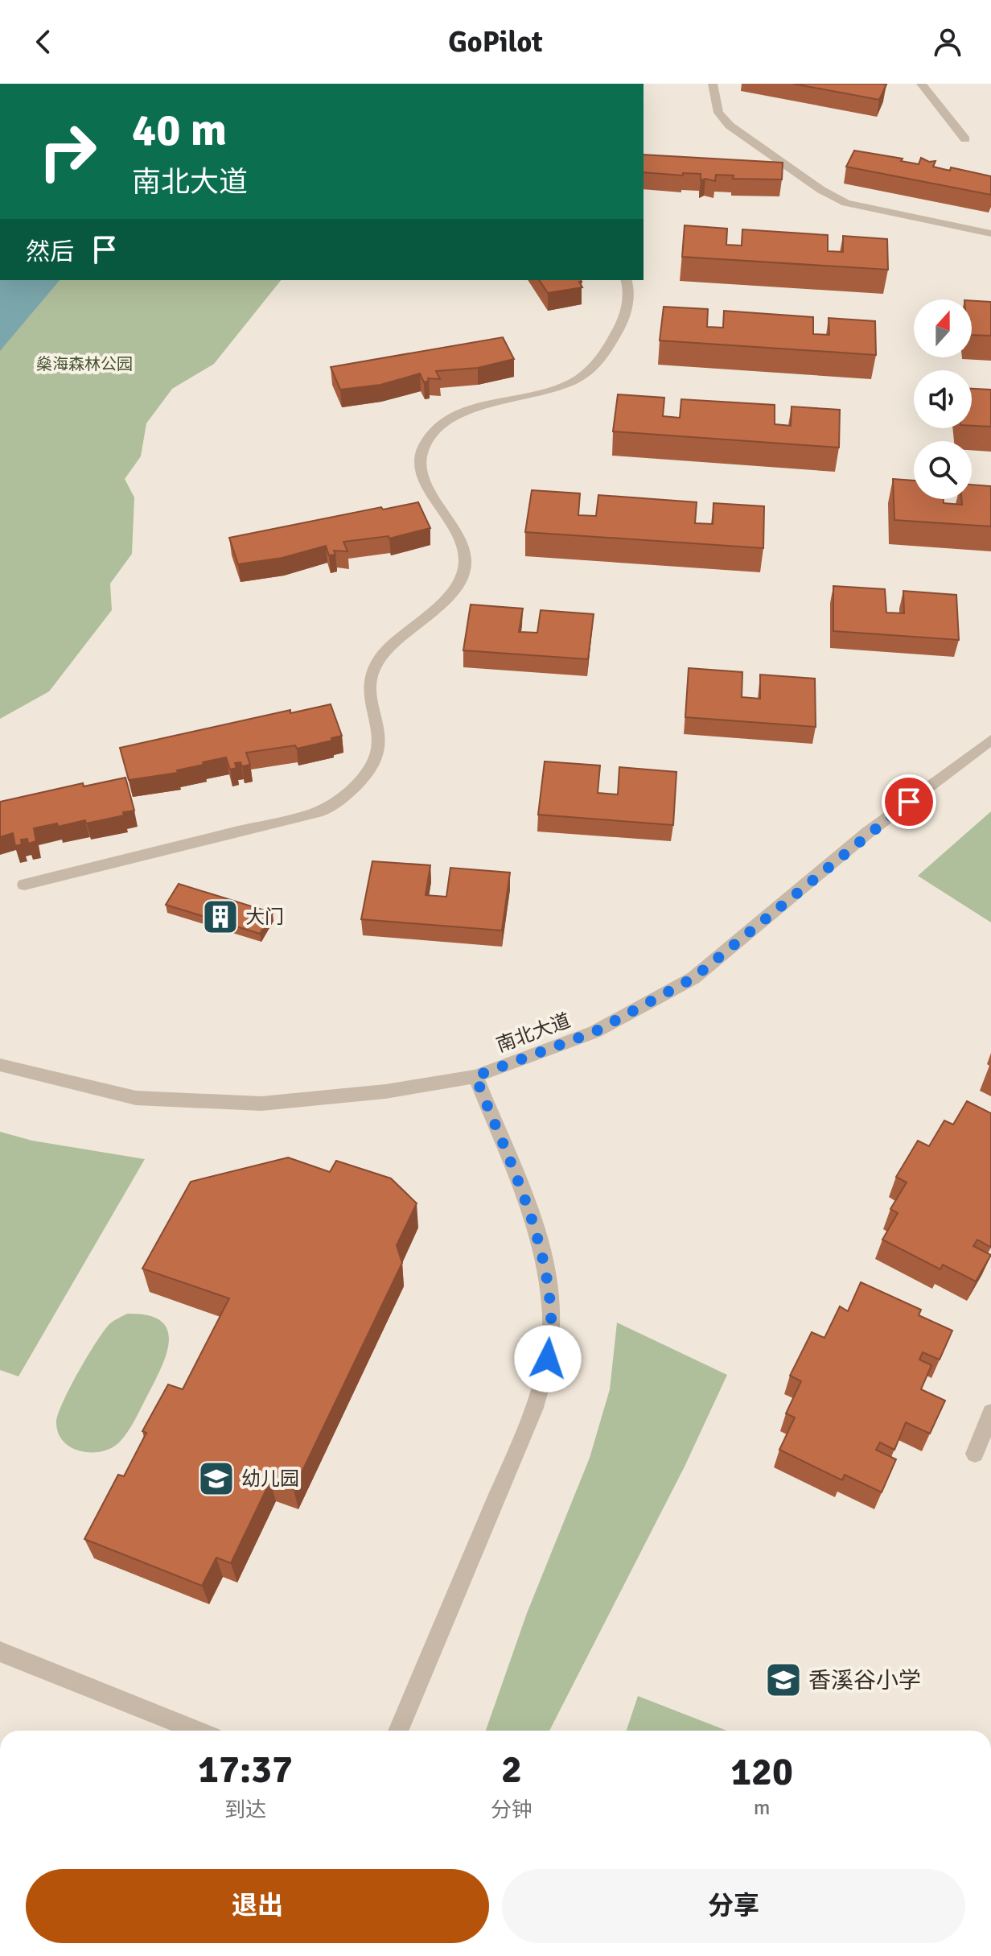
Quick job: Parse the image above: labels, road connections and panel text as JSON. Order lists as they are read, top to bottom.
{
  "streets": {
    "street": ["南北大道"]
  },
  "parks": ["燊海森林公园"],
  "places": {
    "building": ["大门"],
    "school or university": ["幼儿园", "香溪谷小学"]
  },
  "north": "top",
  "page": {
    "header": "GoPilot",
    "turn": ["40 m", "南北大道"],
    "then": "然后",
    "eta": [
      "17:37",
      "到达",
      "2",
      "分钟",
      "120",
      "m"
    ],
    "buttons": ["退出", "分享"]
  }
}
